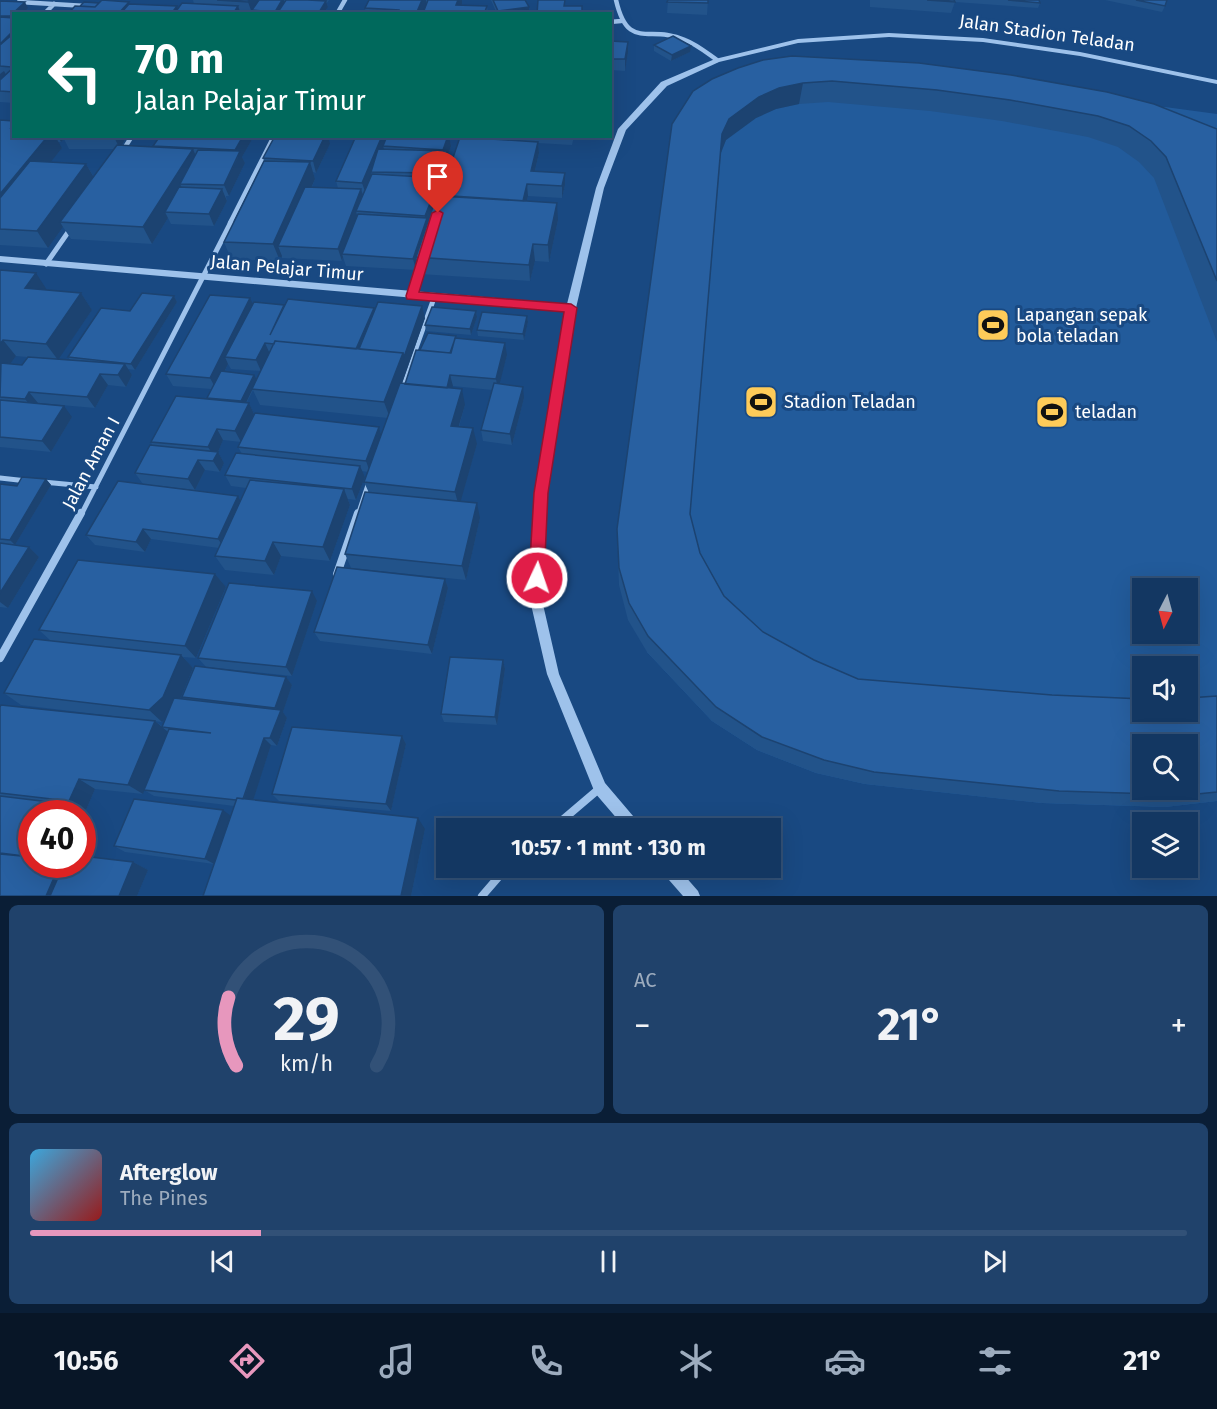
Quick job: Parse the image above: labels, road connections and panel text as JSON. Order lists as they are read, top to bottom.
{
  "streets": {
    "street": ["Jalan Stadion Teladan", "Jalan Pelajar Timur", "Jalan Aman I"]
  },
  "crossings": [
    ["Jalan Stadion Teladan", "Jalan Pelajar Timur"],
    ["Jalan Pelajar Timur", "Jalan Aman I"]
  ],
  "places": {
    "sports": ["Lapangan sepak bola teladan", "Stadion Teladan", "teladan"]
  },
  "north": "bottom",
  "page": {
    "turn": ["70 m", "Jalan Pelajar Timur"],
    "limit": "40",
    "trip": "10:57 · 1 mnt · 130 m",
    "tile": "AC",
    "heat": ["−", "21°", "+"],
    "song": ["Afterglow", "The Pines"],
    "tabs": ["10:56", "21°"],
    "gauge": ["29", "km/h"]
  }
}
